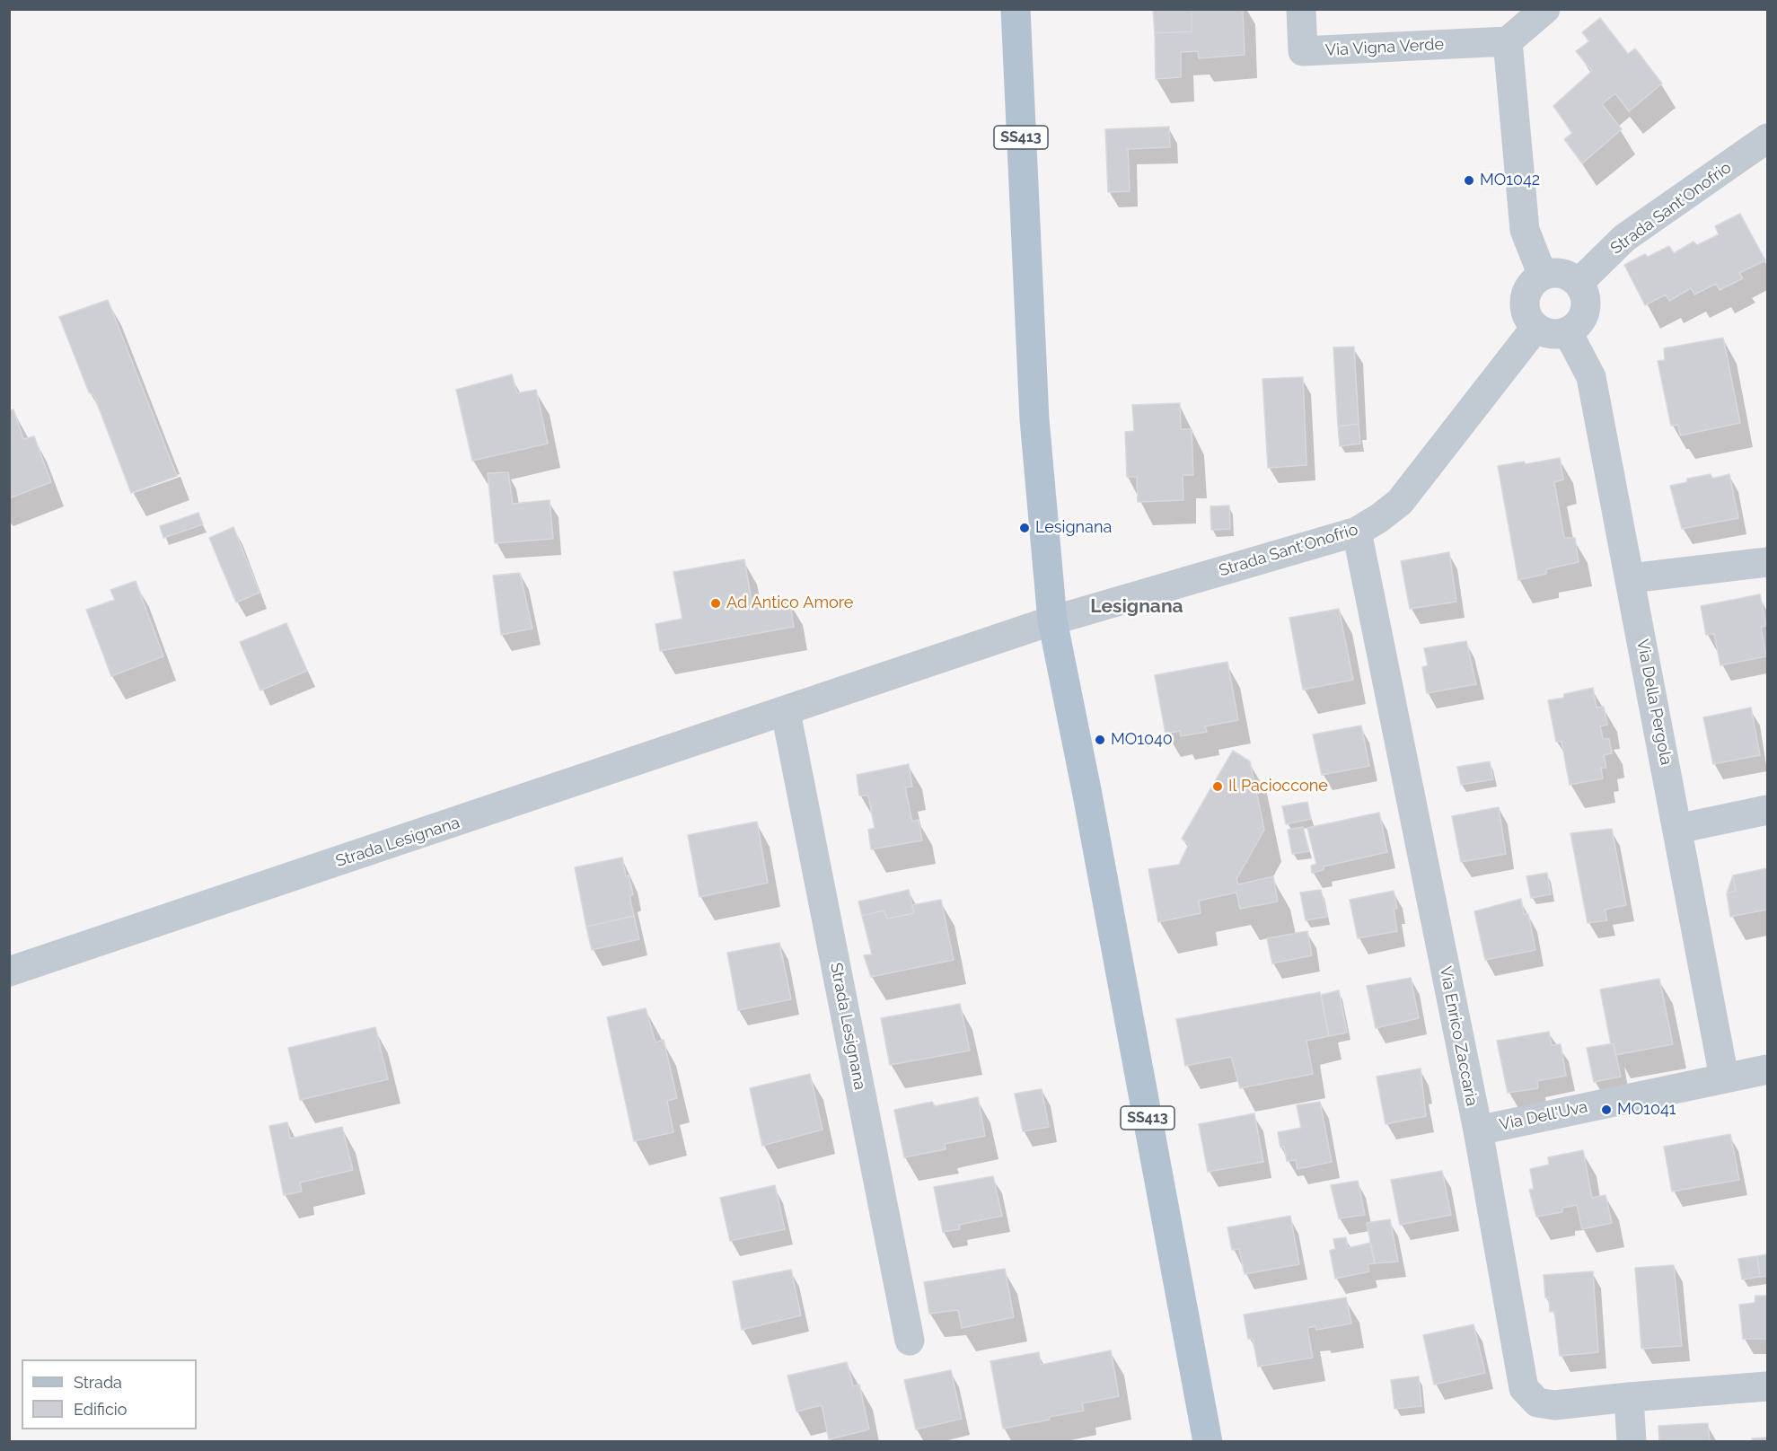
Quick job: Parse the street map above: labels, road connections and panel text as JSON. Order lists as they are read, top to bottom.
{
  "streets": {
    "main road": ["SS413"],
    "street": [
      "Via Vigna Verde",
      "Strada Sant'Onofrio",
      "Via Della Pergola",
      "Strada Lesignana",
      "Via Enrico Zaccaria",
      "Via Dell'Uva"
    ]
  },
  "crossings": [
    ["SS413", "Strada Sant'Onofrio"],
    ["SS413", "Strada Lesignana"],
    ["Strada Sant'Onofrio", "Via Della Pergola"],
    ["Strada Sant'Onofrio", "Strada Lesignana"],
    ["Strada Sant'Onofrio", "Via Enrico Zaccaria"],
    ["Via Della Pergola", "Via Dell'Uva"],
    ["Via Enrico Zaccaria", "Via Dell'Uva"]
  ],
  "districts": ["Lesignana"],
  "places": [
    "MO1042",
    "Lesignana",
    "Ad Antico Amore",
    "MO1040",
    "Il Pacioccone",
    "MO1041"
  ],
  "legend": ["Strada", "Edificio"]
}
